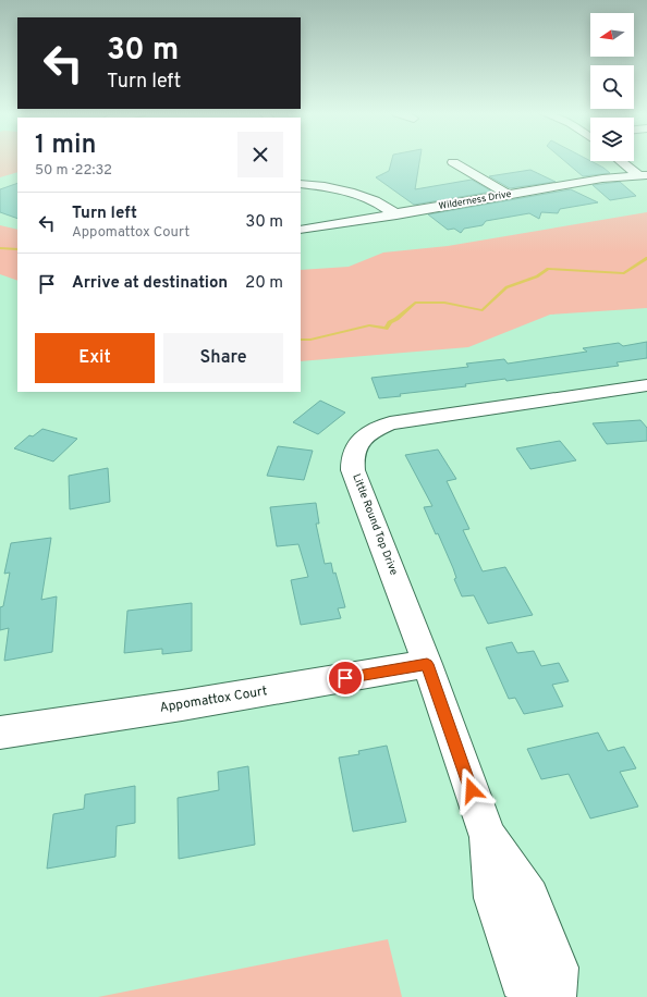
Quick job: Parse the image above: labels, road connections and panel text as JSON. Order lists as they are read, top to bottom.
{
  "streets": {
    "street": ["Wilderness Drive", "Little Round Top Drive", "Appomattox Court"]
  },
  "crossings": [
    ["Little Round Top Drive", "Appomattox Court"]
  ],
  "north": "left",
  "page": {
    "turn": ["30 m", "Turn left"],
    "heading": ["1 min", "50 m · 22:32"],
    "list": [
      {
        "name": "Turn left",
        "note": "Appomattox Court",
        "value": "30 m"
      },
      {
        "name": "Arrive at destination",
        "value": "20 m"
      }
    ],
    "buttons": ["Exit", "Share"]
  }
}
